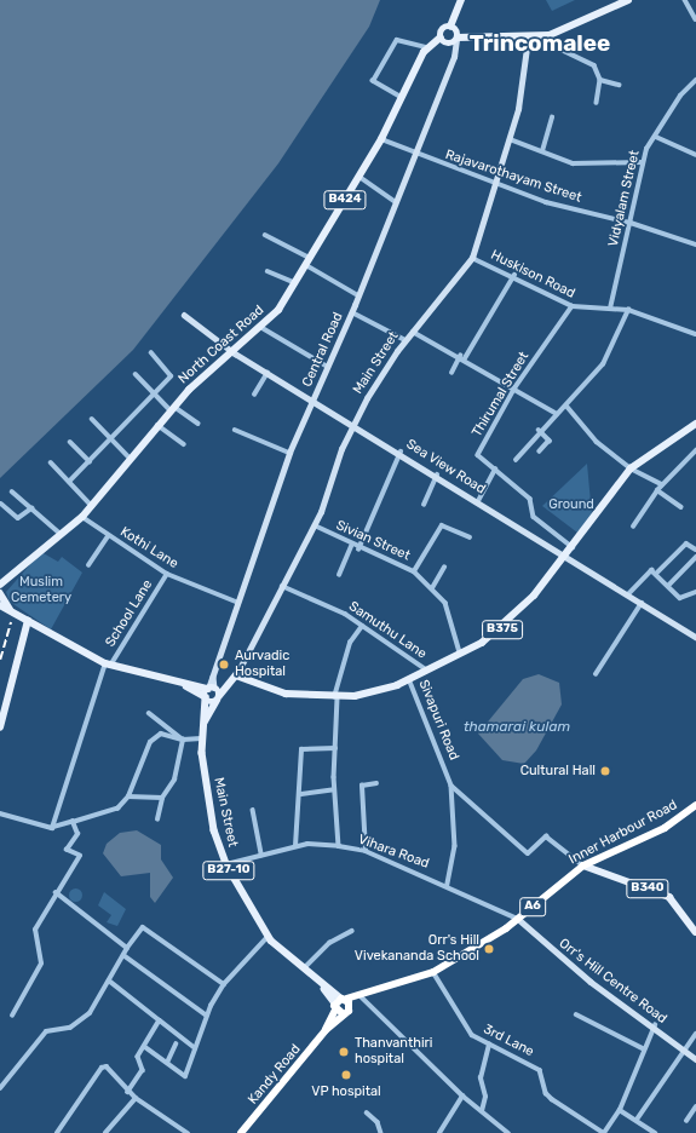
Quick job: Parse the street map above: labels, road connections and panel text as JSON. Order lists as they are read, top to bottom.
{
  "streets": {
    "highway": ["Inner Harbour Road", "A6", "Kandy Road"],
    "main road": [
      "B424",
      "North Coast Road",
      "Central Road",
      "Main Street",
      "Sea View Road",
      "B375",
      "B27-10",
      "B340",
      "Orr's Hill Centre Road"
    ],
    "street": [
      "Rajavarothayam Street",
      "Vidyalam Street",
      "Huskison Road",
      "Thirumal Street",
      "Sivian Street",
      "Kothi Lane",
      "School Lane",
      "Samuthu Lane",
      "Sivapuri Road",
      "Vihara Road",
      "3rd Lane"
    ]
  },
  "crossings": [
    ["Rajavarothayam Street", "Vidyalam Street"],
    ["Rajavarothayam Street", "North Coast Road"],
    ["Rajavarothayam Street", "Central Road"],
    ["Rajavarothayam Street", "Main Street"],
    ["Vidyalam Street", "Huskison Road"],
    ["Huskison Road", "Main Street"],
    ["Huskison Road", "Thirumal Street"],
    ["North Coast Road", "Sea View Road"],
    ["North Coast Road", "Kothi Lane"],
    ["Central Road", "Main Street"],
    ["Central Road", "Sea View Road"],
    ["Central Road", "Kothi Lane"],
    ["Main Street", "Sea View Road"],
    ["Main Street", "Sivian Street"],
    ["Main Street", "B375"],
    ["Main Street", "Samuthu Lane"],
    ["Main Street", "Inner Harbour Road"],
    ["Main Street", "Vihara Road"],
    ["Main Street", "Kandy Road"],
    ["Thirumal Street", "B375"],
    ["Sea View Road", "B375"],
    ["Sivian Street", "B375"],
    ["Kothi Lane", "School Lane"],
    ["B375", "Samuthu Lane"],
    ["B375", "Sivapuri Road"],
    ["Sivapuri Road", "Vihara Road"],
    ["Inner Harbour Road", "Vihara Road"],
    ["Inner Harbour Road", "B340"],
    ["Inner Harbour Road", "Orr's Hill Centre Road"],
    ["Inner Harbour Road", "3rd Lane"],
    ["Inner Harbour Road", "Kandy Road"],
    ["Vihara Road", "Orr's Hill Centre Road"]
  ],
  "districts": ["Trincomalee"],
  "water": ["thamarai kulam"],
  "parks": ["Ground", "Muslim Cemetery"],
  "places": [
    "Aurvadic Hospital",
    "Cultural Hall",
    "Orr's Hill Vivekananda School",
    "Thanvanthiri hospital",
    "VP hospital"
  ]
}
